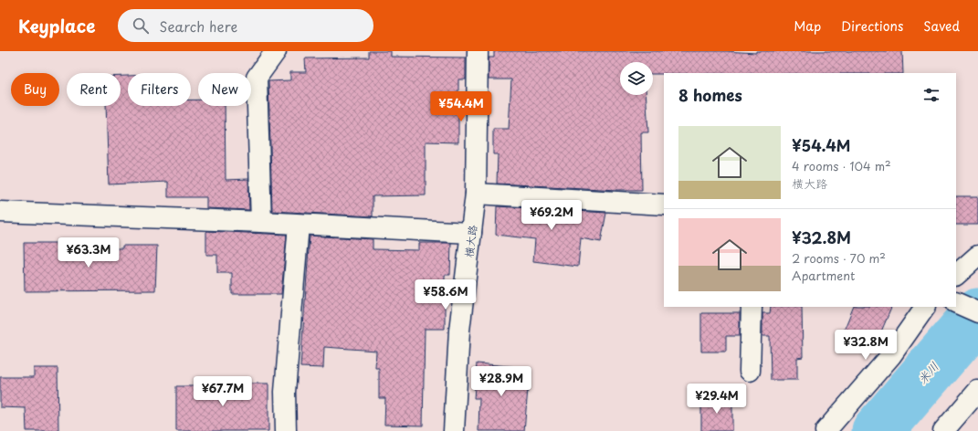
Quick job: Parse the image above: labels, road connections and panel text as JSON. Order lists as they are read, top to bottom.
{
  "streets": {
    "street": ["横大路"]
  },
  "water": ["米川"],
  "page": {
    "header": "Keyplace",
    "search": "Search here",
    "nav": ["Map", "Directions", "Saved"],
    "chip": [
      "Buy",
      "Rent",
      "Filters",
      "New"
    ],
    "heading": "8 homes",
    "price": [
      "¥54.4M",
      "¥69.2M",
      "¥63.3M",
      "¥58.6M",
      "¥32.8M",
      "¥28.9M",
      "¥67.7M",
      "¥29.4M"
    ],
    "list": [
      {
        "name": "¥54.4M",
        "note": "4 rooms · 104 m² · 横大路"
      },
      {
        "name": "¥32.8M",
        "note": "2 rooms · 70 m² · Apartment"
      }
    ]
  }
}
